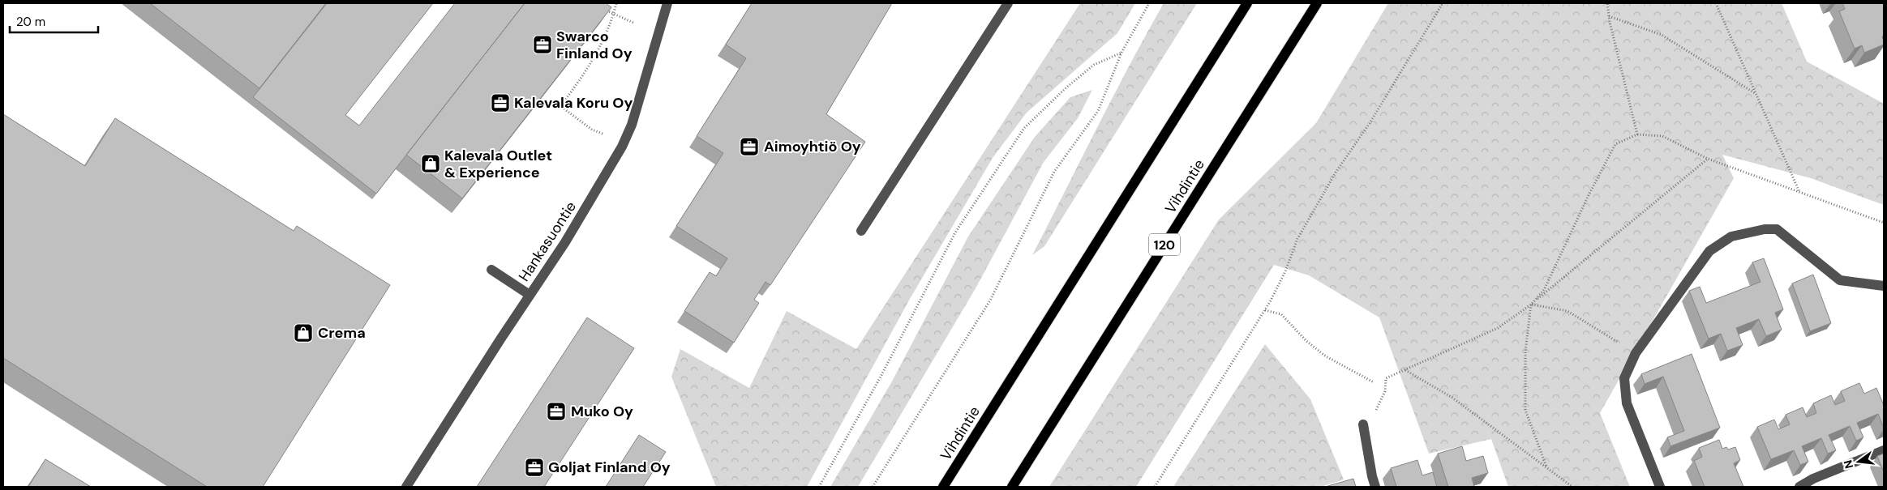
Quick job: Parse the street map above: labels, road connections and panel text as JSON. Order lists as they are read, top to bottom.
{
  "streets": {
    "main road": ["Vihdintie", "120"],
    "street": ["Hankasuontie"]
  },
  "places": {
    "office": [
      "Swarco Finland Oy",
      "Kalevala Koru Oy",
      "Aimoyhtiö Oy",
      "Muko Oy",
      "Goljat Finland Oy"
    ],
    "shop": ["Kalevala Outlet & Experience", "Crema"]
  },
  "scale_bar": "20 m",
  "north": "left"
}
